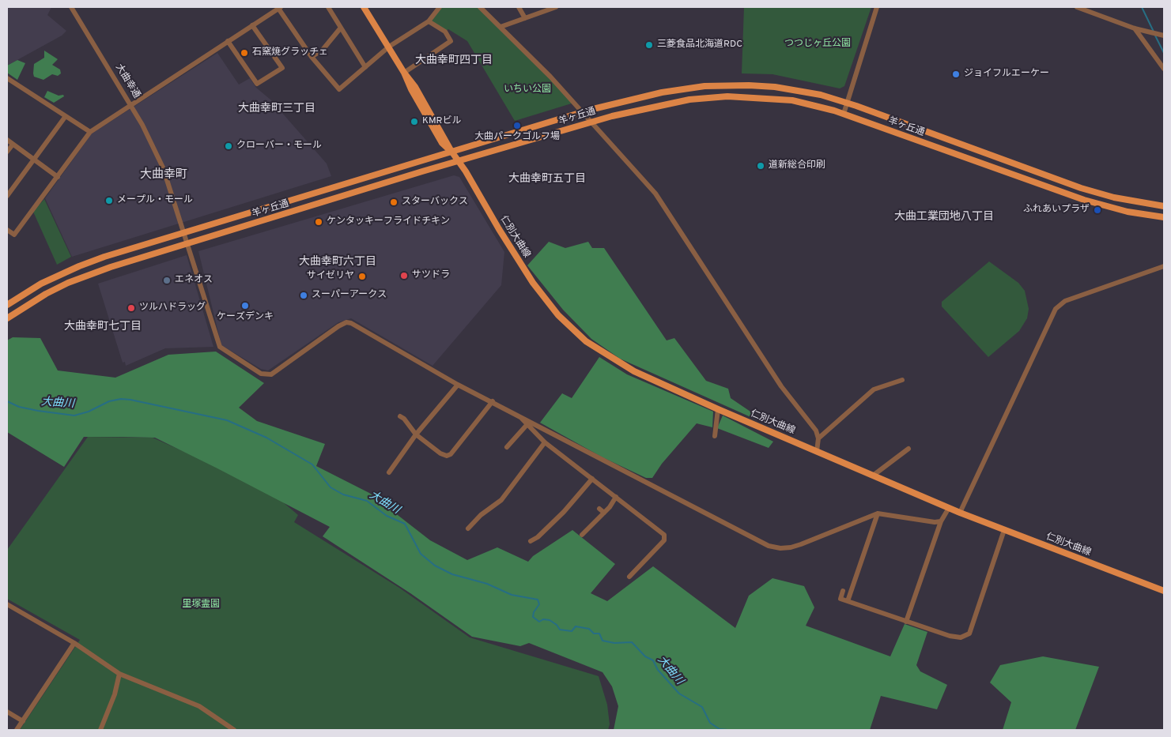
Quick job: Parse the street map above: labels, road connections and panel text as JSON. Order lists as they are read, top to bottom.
{
  "streets": {
    "main road": ["羊ヶ丘通", "仁別大曲線"],
    "street": ["大曲幸通"]
  },
  "crossings": [
    ["大曲幸通", "羊ヶ丘通"],
    ["羊ヶ丘通", "仁別大曲線"]
  ],
  "districts": [
    "大曲幸町四丁目",
    "大曲幸町三丁目",
    "大曲幸町",
    "大曲幸町五丁目",
    "大曲工業団地八丁目",
    "大曲幸町六丁目",
    "大曲幸町七丁目"
  ],
  "water": ["大曲川"],
  "parks": ["つつじヶ丘公園", "いちい公園", "里塚霊園"],
  "places": [
    "三菱食品北海道RDC",
    "石窯焼グラッチェ",
    "ジョイフルエーケー",
    "KMRビル",
    "大曲パークゴルフ場",
    "クローバー・モール",
    "道新総合印刷",
    "メープル・モール",
    "スターバックス",
    "ふれあいプラザ",
    "ケンタッキーフライドチキン",
    "サツドラ",
    "サイゼリヤ",
    "エネオス",
    "スーパーアークス",
    "ケーズデンキ",
    "ツルハドラッグ"
  ]
}
